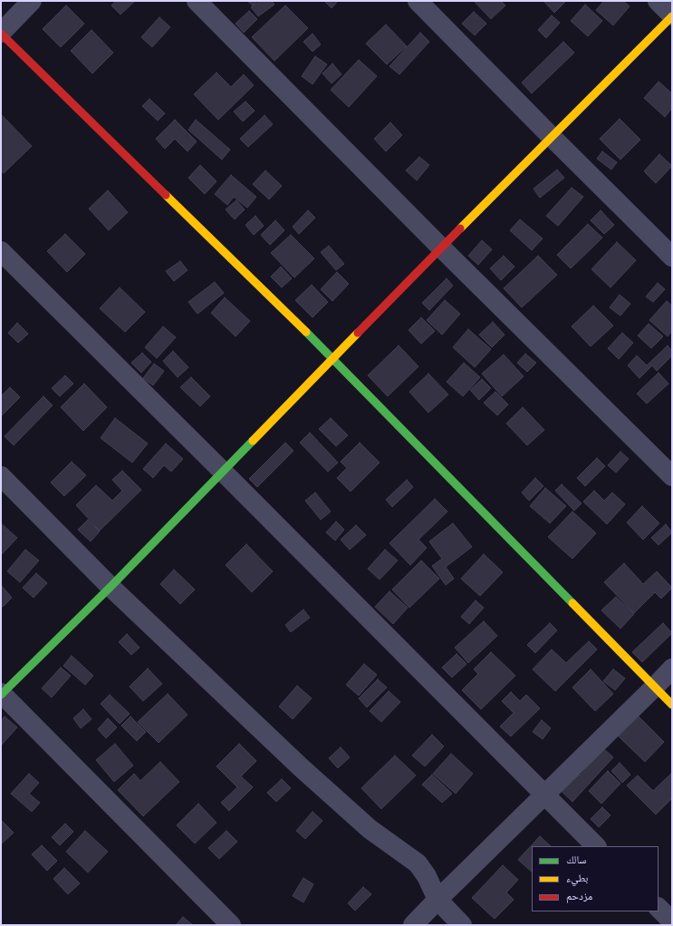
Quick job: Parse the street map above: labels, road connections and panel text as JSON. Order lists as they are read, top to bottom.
{
  "legend": ["سالك", "بطيء", "مزدحم"]
}
